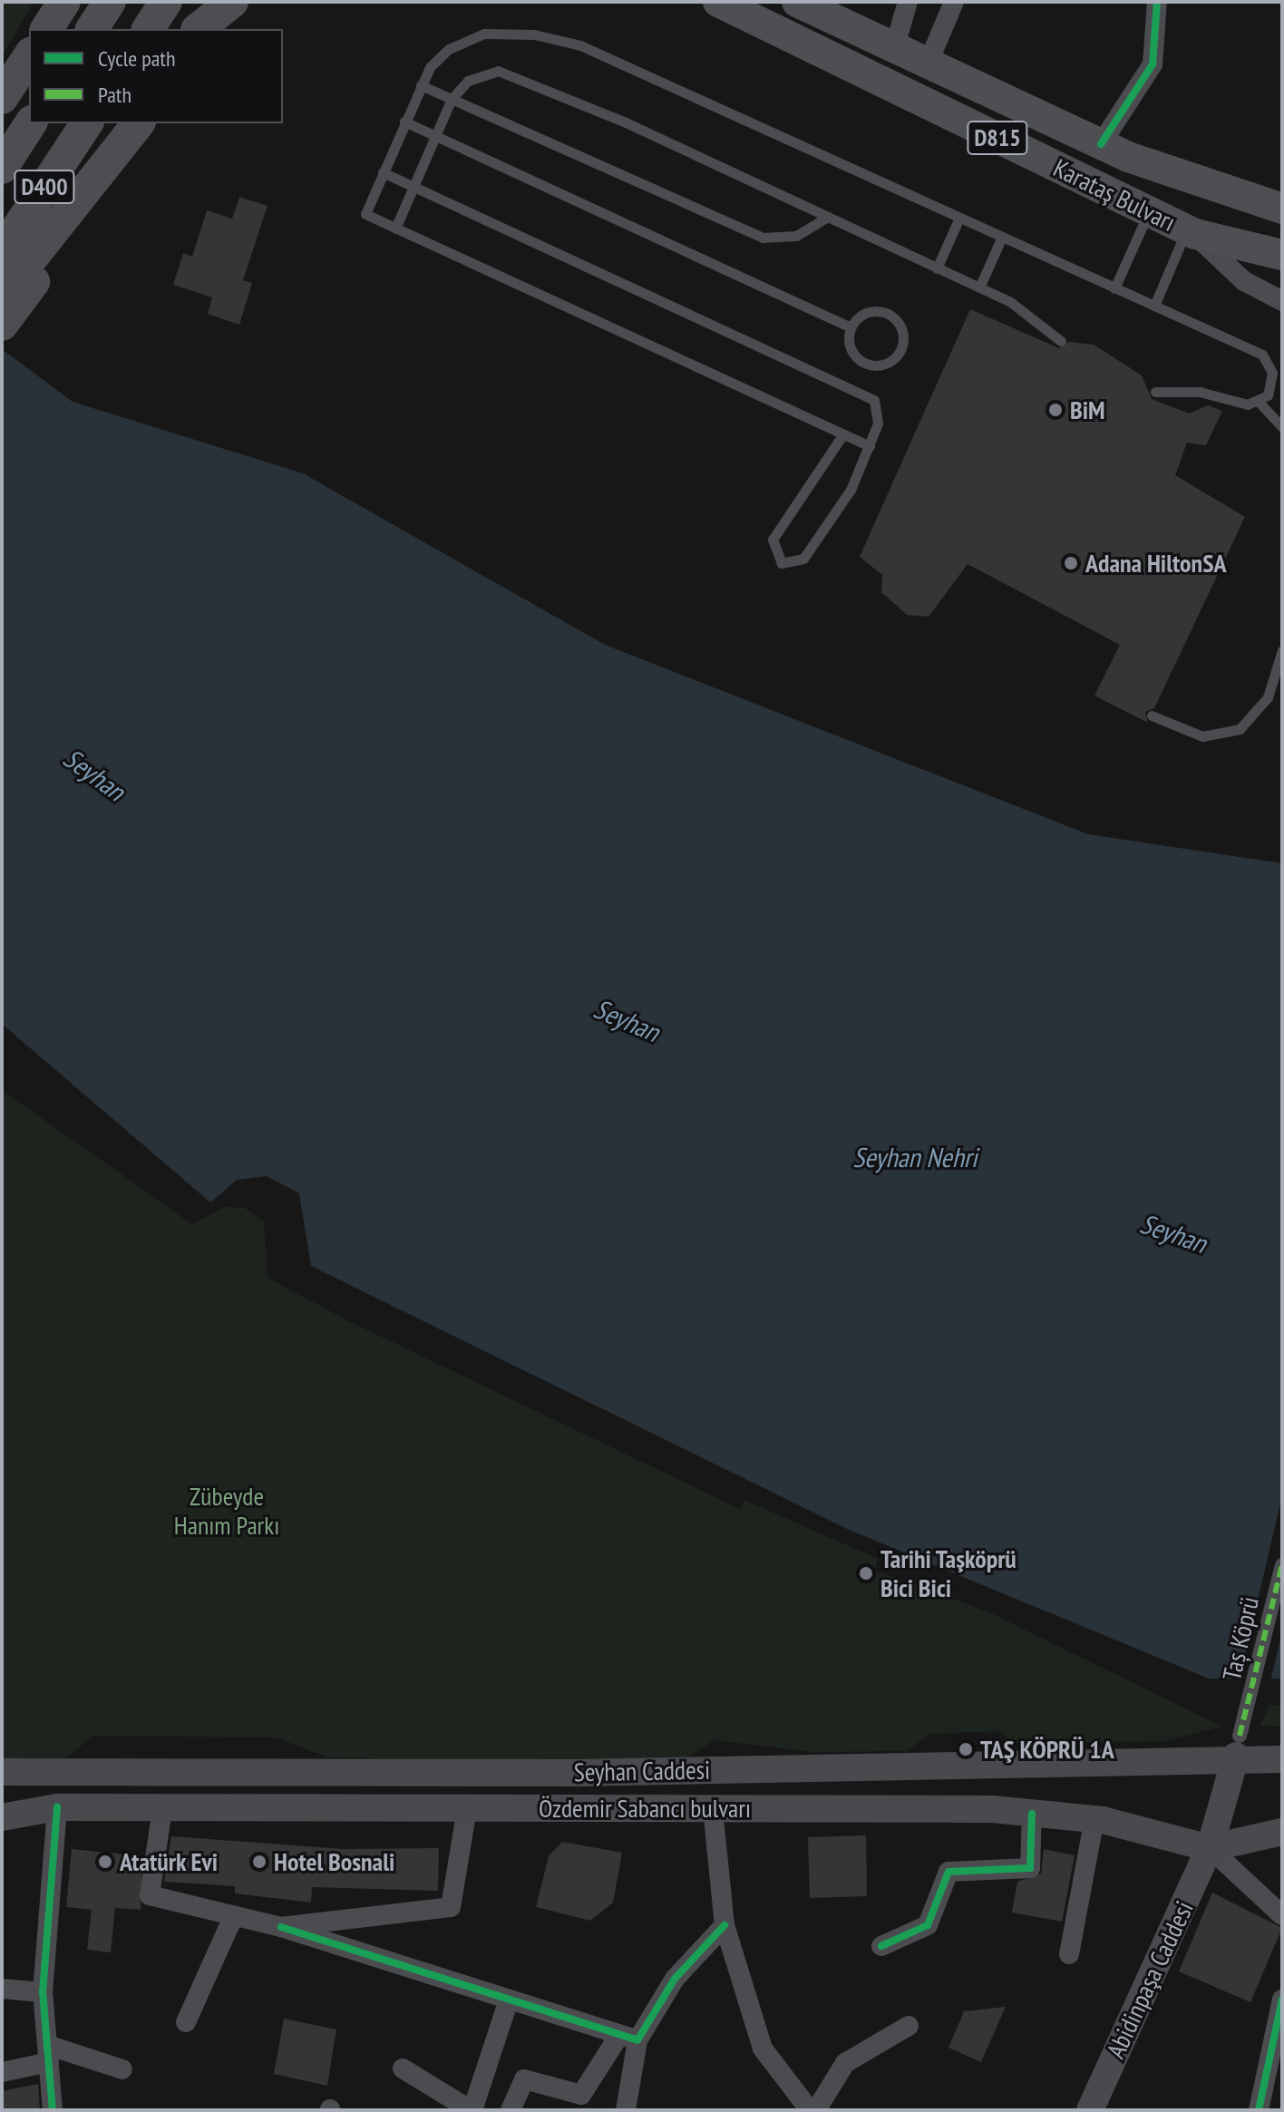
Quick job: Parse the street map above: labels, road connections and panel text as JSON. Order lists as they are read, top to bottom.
{
  "streets": {
    "highway": ["D400"],
    "main road": [
      "D815",
      "Karataş Bulvarı",
      "Seyhan Caddesi",
      "Özdemir Sabancı bulvarı",
      "Abidinpaşa Caddesi"
    ],
    "street": ["Taș Köprü"]
  },
  "crossings": [
    ["Taș Köprü", "Seyhan Caddesi"],
    ["Taș Köprü", "Abidinpaşa Caddesi"],
    ["Seyhan Caddesi", "Abidinpaşa Caddesi"],
    ["Özdemir Sabancı bulvarı", "Abidinpaşa Caddesi"]
  ],
  "water": ["Seyhan", "Seyhan Nehri"],
  "parks": ["Zübeyde Hanım Parkı"],
  "places": [
    "BiM",
    "Adana HiltonSA",
    "Tarihi Taşköprü Bici Bici",
    "TAŞ KÖPRÜ 1A",
    "Atatürk Evi",
    "Hotel Bosnali"
  ],
  "legend": ["Cycle path", "Path"]
}
